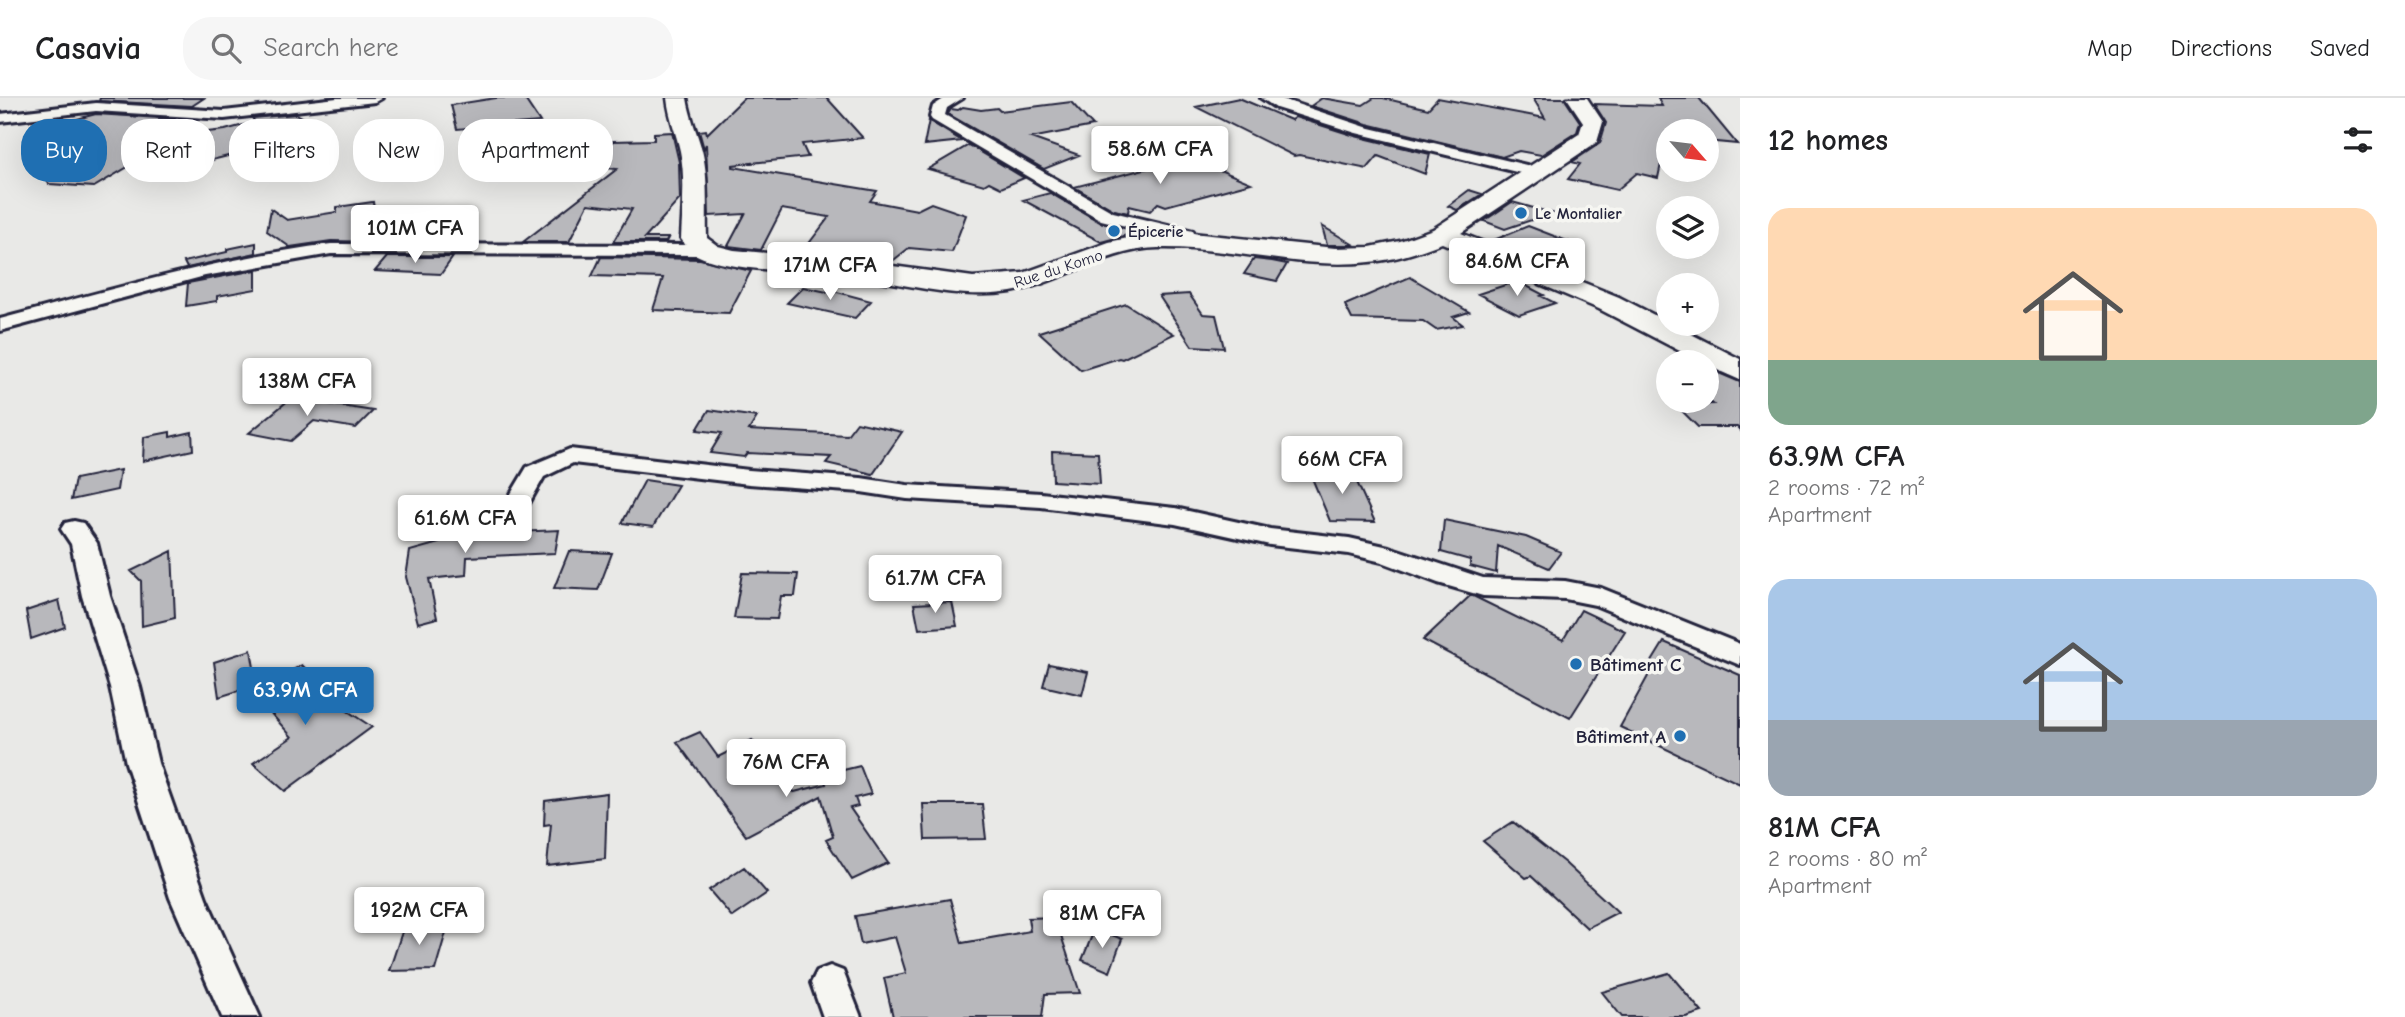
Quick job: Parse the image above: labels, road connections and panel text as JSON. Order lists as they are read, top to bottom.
{
  "streets": {
    "street": ["Rue du Komo"]
  },
  "places": [
    "Le Montalier",
    "Épicerie",
    "Bâtiment C",
    "Bâtiment A"
  ],
  "north": "bottom right",
  "page": {
    "header": "Casavia",
    "search": "Search here",
    "nav": ["Map", "Directions", "Saved"],
    "heading": "12 homes",
    "map_buttons": ["+", "−"],
    "chip": [
      "Buy",
      "Rent",
      "Filters",
      "New",
      "Apartment"
    ],
    "price": [
      "58.6M CFA",
      "101M CFA",
      "84.6M CFA",
      "171M CFA",
      "138M CFA",
      "66M CFA",
      "61.6M CFA",
      "61.7M CFA",
      "63.9M CFA",
      "76M CFA",
      "192M CFA",
      "81M CFA"
    ],
    "list": [
      {
        "name": "63.9M CFA",
        "note": "2 rooms · 72 m² · Apartment"
      },
      {
        "name": "81M CFA",
        "note": "2 rooms · 80 m² · Apartment"
      }
    ]
  }
}
